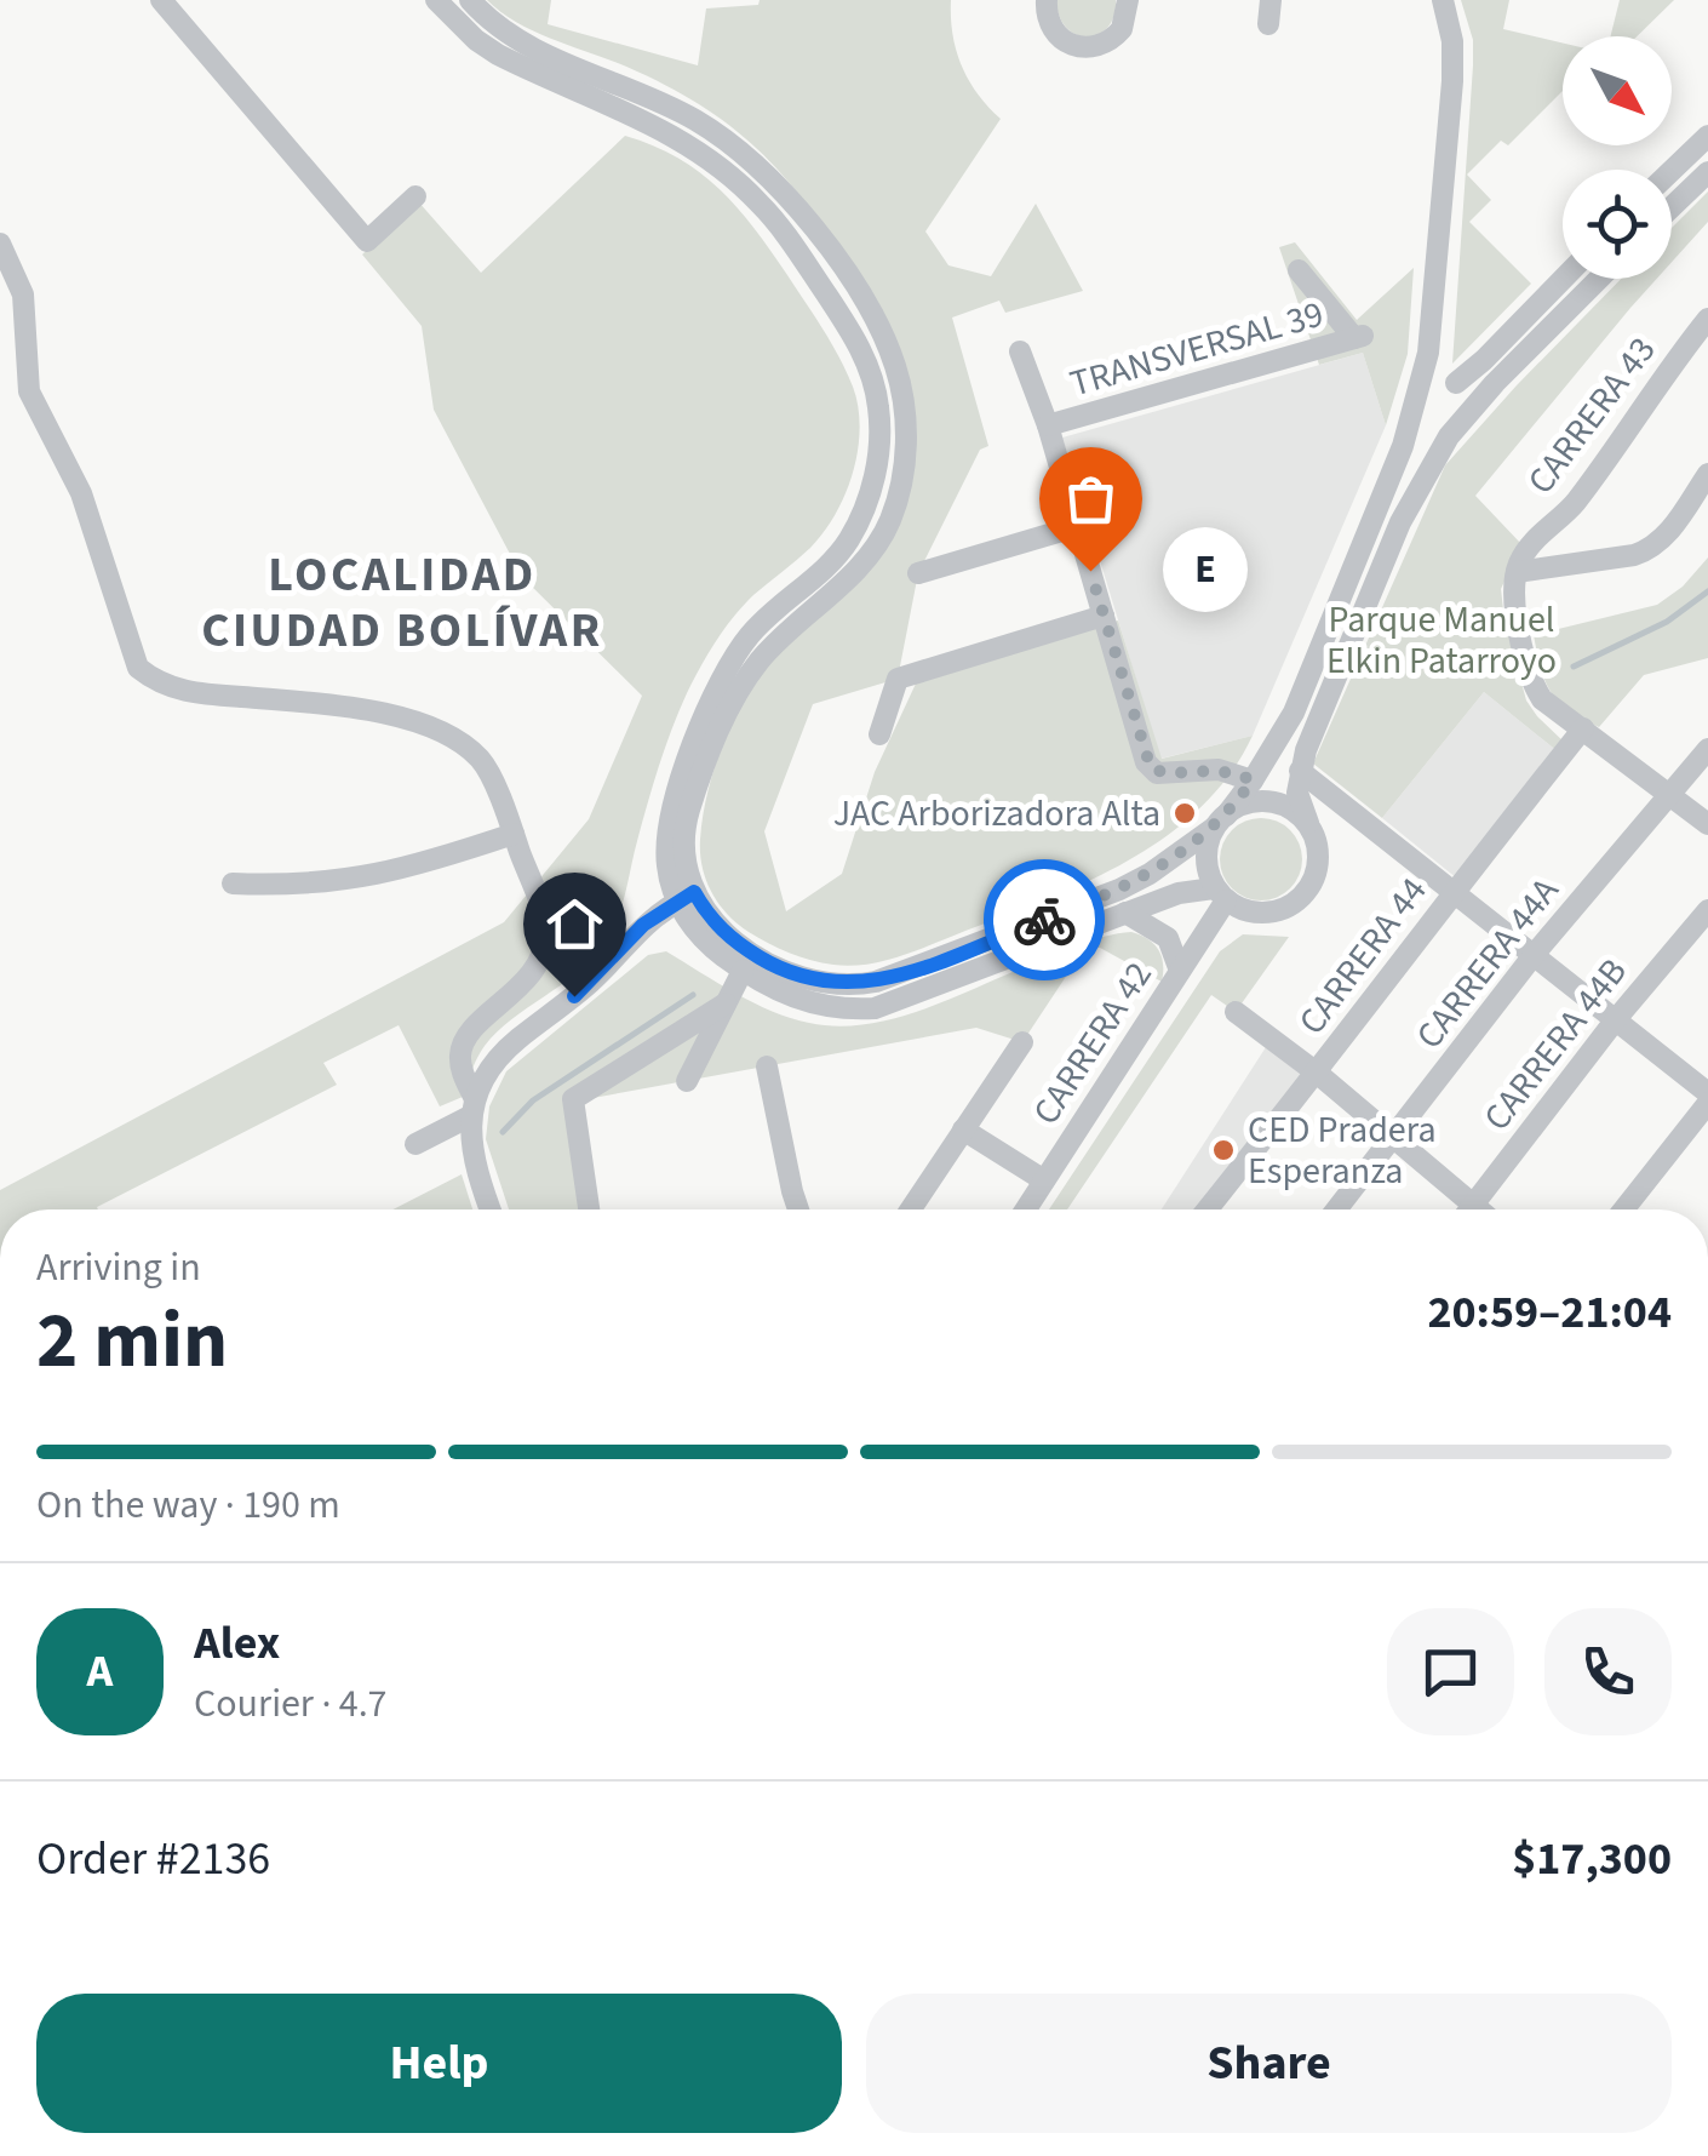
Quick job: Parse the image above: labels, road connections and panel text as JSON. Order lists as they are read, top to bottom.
{
  "streets": {
    "street": [
      "TRANSVERSAL 39",
      "CARRERA 43",
      "CARRERA 44",
      "CARRERA 44A",
      "CARRERA 42",
      "CARRERA 44B"
    ]
  },
  "districts": ["LOCALIDAD CIUDAD BOLÍVAR"],
  "parks": ["Parque Manuel Elkin Patarroyo"],
  "places": ["E", "JAC Arborizadora Alta", "CED Pradera Esperanza"],
  "north": "bottom right",
  "page": {
    "bubble": "E",
    "heading": ["2 min", "Arriving in", "20:59–21:04"],
    "panel": [
      "Alex",
      "Courier · 4.7",
      "Order #2136",
      "$17,300"
    ],
    "bar": "On the way · 190 m",
    "round": "A",
    "buttons": ["Help", "Share"]
  }
}
